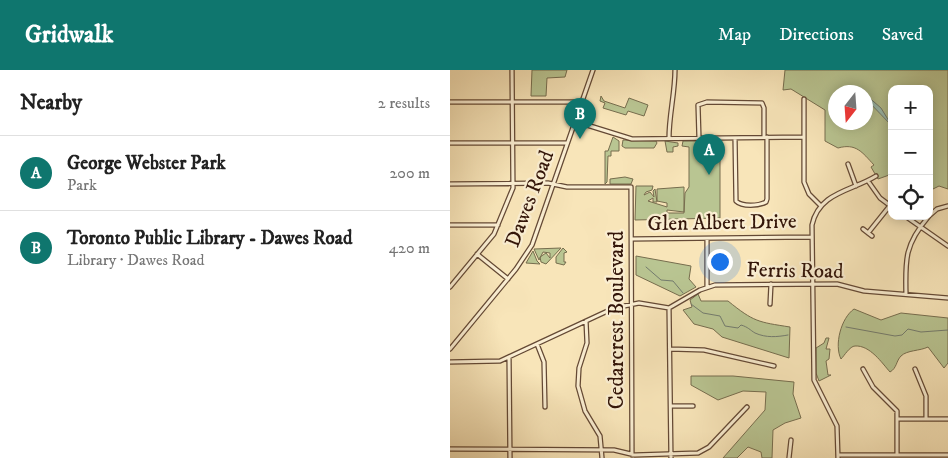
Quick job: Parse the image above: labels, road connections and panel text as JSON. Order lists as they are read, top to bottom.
{
  "streets": {
    "street": [
      "Dawes Road",
      "Glen Albert Drive",
      "Ferris Road",
      "Cedarcrest Boulevard"
    ]
  },
  "crossings": [
    ["Dawes Road", "Cedarcrest Boulevard"],
    ["Glen Albert Drive", "Cedarcrest Boulevard"]
  ],
  "north": "bottom",
  "page": {
    "header": "Gridwalk",
    "nav": ["Map", "Directions", "Saved"],
    "heading": ["Nearby", "2 results"],
    "map_buttons": ["+", "−"],
    "pins": ["B", "A"],
    "list": [
      {
        "mark": "A",
        "name": "George Webster Park",
        "note": "Park",
        "value": "200 m"
      },
      {
        "mark": "B",
        "name": "Toronto Public Library - Dawes Road",
        "note": "Library · Dawes Road",
        "value": "420 m"
      }
    ]
  }
}
